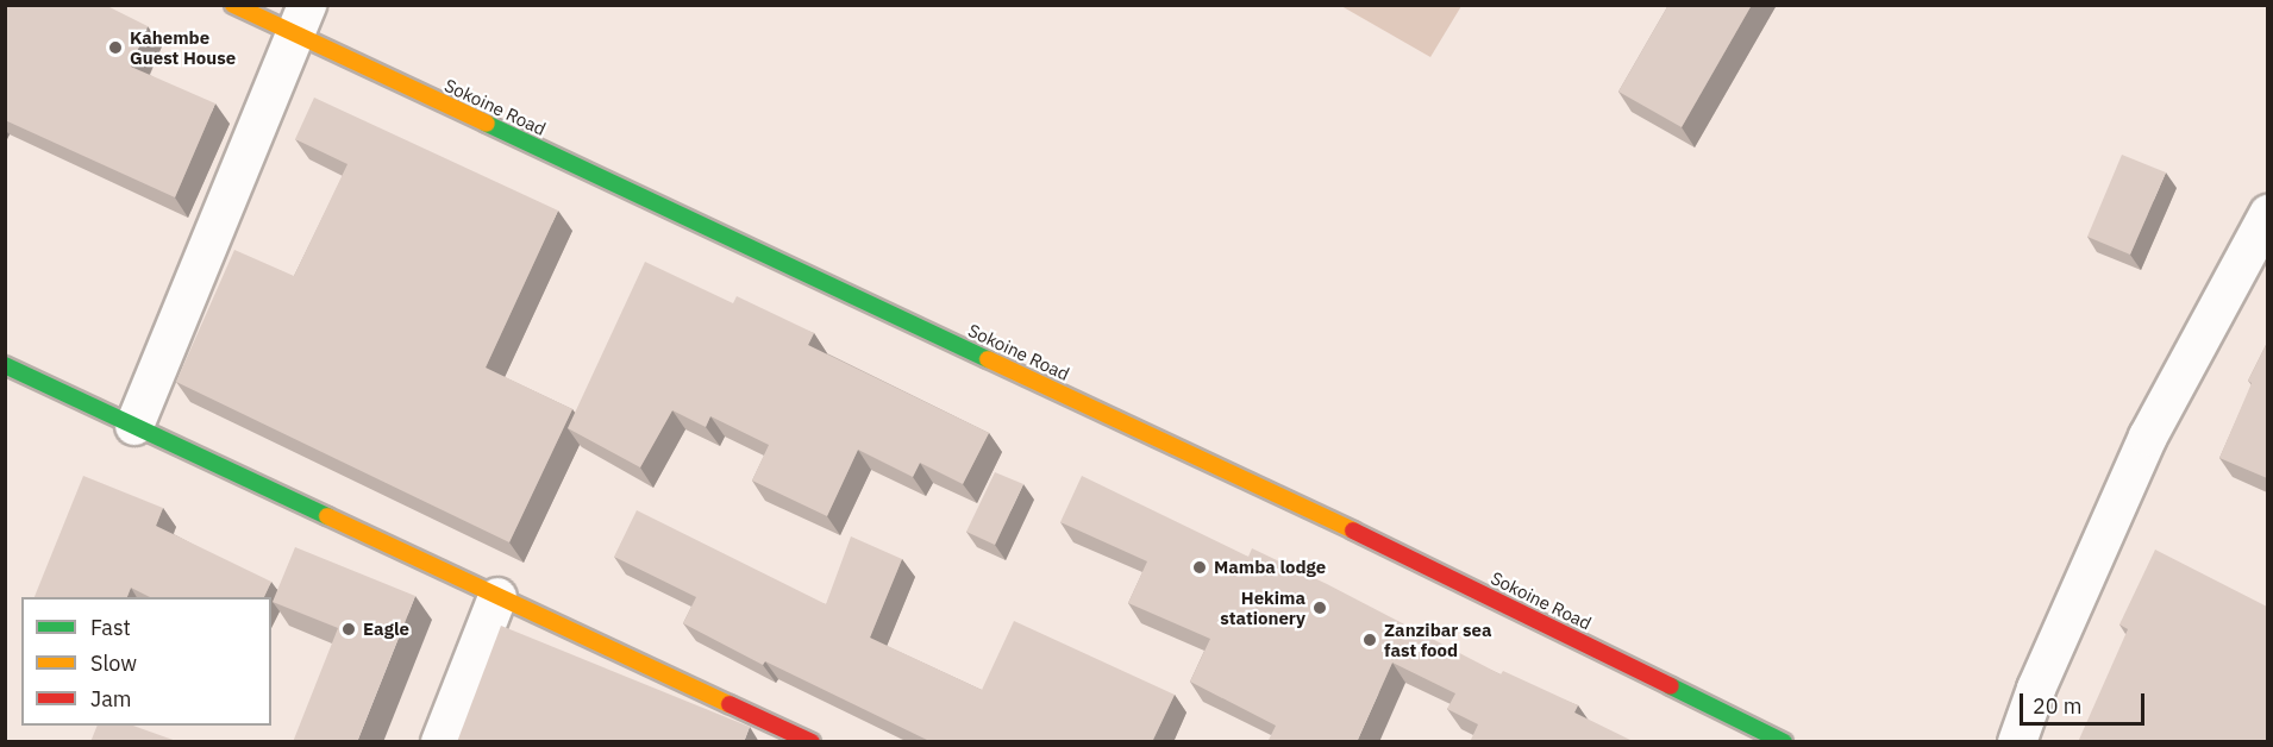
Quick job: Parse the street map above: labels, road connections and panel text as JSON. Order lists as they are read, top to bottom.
{
  "streets": {
    "street": ["Sokoine Road"]
  },
  "places": [
    "Kahembe Guest House",
    "Mamba lodge",
    "Hekima stationery",
    "Eagle",
    "Zanzibar sea fast food"
  ],
  "legend": ["Fast", "Slow", "Jam"],
  "scale_bar": "20 m"
}
